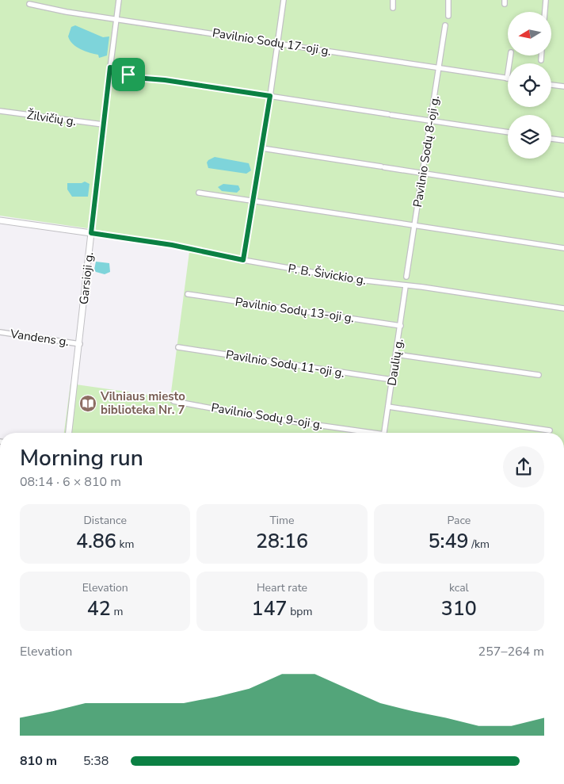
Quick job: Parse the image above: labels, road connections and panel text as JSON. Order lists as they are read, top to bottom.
{
  "streets": {
    "street": [
      "Pavilnio Sodų 17-oji g.",
      "Žilvičių g.",
      "Pavilnio Sodų 8-oji g.",
      "P. B. Šivickio g.",
      "Garsioji g.",
      "Pavilnio Sodų 13-oji g.",
      "Vandens g.",
      "Daulių g.",
      "Pavilnio Sodų 11-oji g.",
      "Pavilnio Sodų 9-oji g."
    ]
  },
  "crossings": [
    ["Pavilnio Sodų 17-oji g.", "Pavilnio Sodų 8-oji g."],
    ["Pavilnio Sodų 17-oji g.", "Garsioji g."],
    ["Žilvičių g.", "Garsioji g."],
    ["P. B. Šivickio g.", "Garsioji g."],
    ["P. B. Šivickio g.", "Daulių g."],
    ["Garsioji g.", "Vandens g."],
    ["Pavilnio Sodų 13-oji g.", "Daulių g."],
    ["Daulių g.", "Pavilnio Sodų 11-oji g."]
  ],
  "places": {
    "library": ["Vilniaus miesto biblioteka Nr. 7"]
  },
  "north": "left",
  "page": {
    "heading": ["Morning run", "08:14 · 6 × 810 m"],
    "stats": [
      ["Distance", "4.86 km"],
      ["Time", "28:16"],
      ["Pace", "5:49 /km"],
      ["Elevation", "42 m"],
      ["Heart rate", "147 bpm"],
      ["kcal", "310"]
    ],
    "chart": ["Elevation", "257–264 m"],
    "list": [
      {
        "name": "810 m",
        "note": "5:38"
      }
    ]
  }
}
